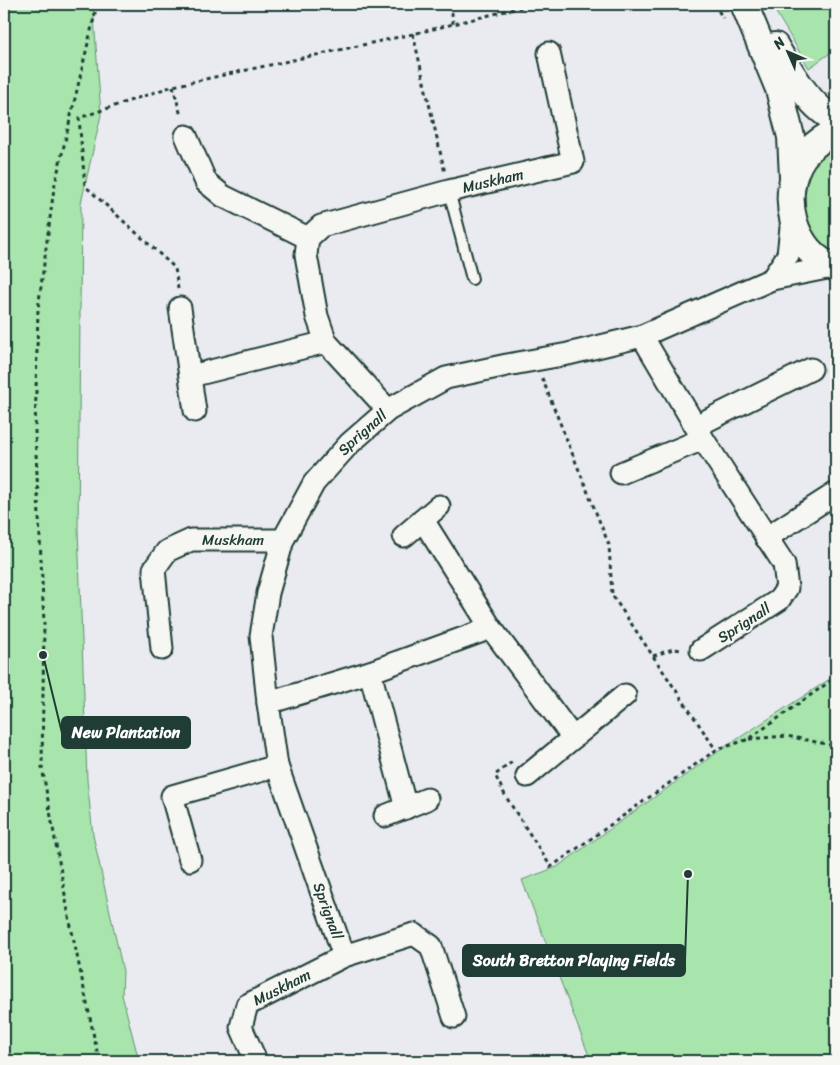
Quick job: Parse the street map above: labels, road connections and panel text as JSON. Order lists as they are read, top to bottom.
{
  "streets": {
    "street": ["Muskham", "Sprignall"]
  },
  "crossings": [
    ["Muskham", "Sprignall"]
  ],
  "places": ["New Plantation", "South Bretton Playing Fields"],
  "north": "top left"
}
